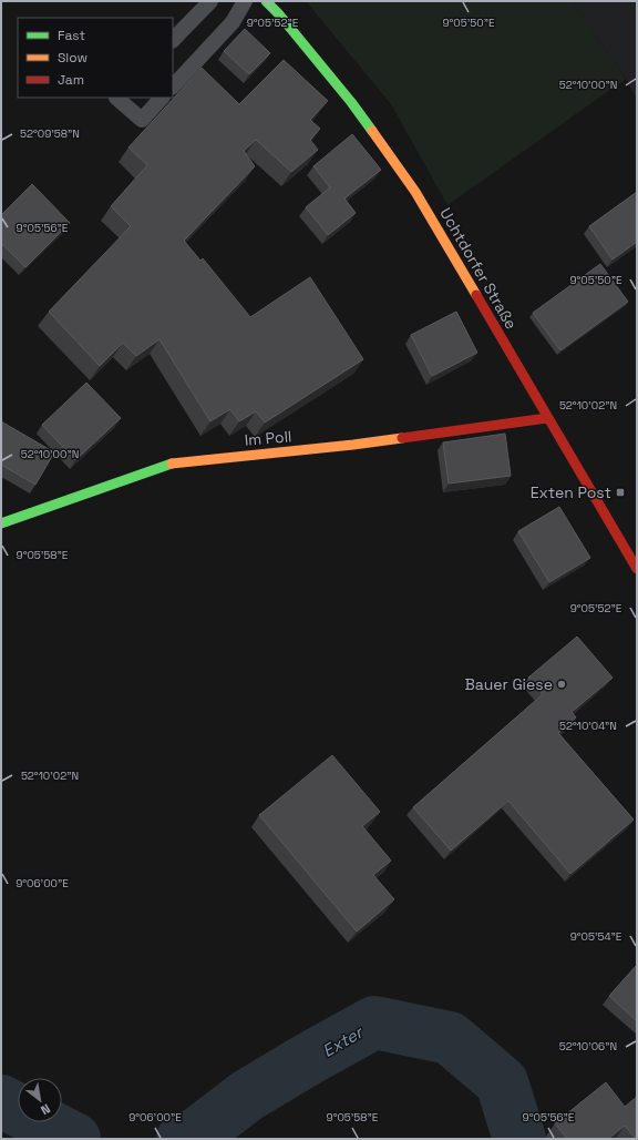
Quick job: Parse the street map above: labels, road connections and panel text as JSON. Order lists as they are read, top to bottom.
{
  "streets": {
    "street": ["Uchtdorfer Straße", "Im Poll"]
  },
  "crossings": [
    ["Uchtdorfer Straße", "Im Poll"]
  ],
  "water": ["Exter"],
  "places": {
    "transit": ["Exten Post"],
    "other": ["Bauer Giese"]
  },
  "legend": ["Fast", "Slow", "Jam"],
  "north": "bottom right",
  "coordinates": [
    "9°05'52\"E",
    "9°05'50\"E",
    "52°10'00\"N",
    "52°09'58\"N",
    "9°05'56\"E",
    "52°10'02\"N",
    "9°05'58\"E",
    "52°10'04\"N",
    "9°06'00\"E",
    "9°05'54\"E",
    "52°10'06\"N"
  ]
}
